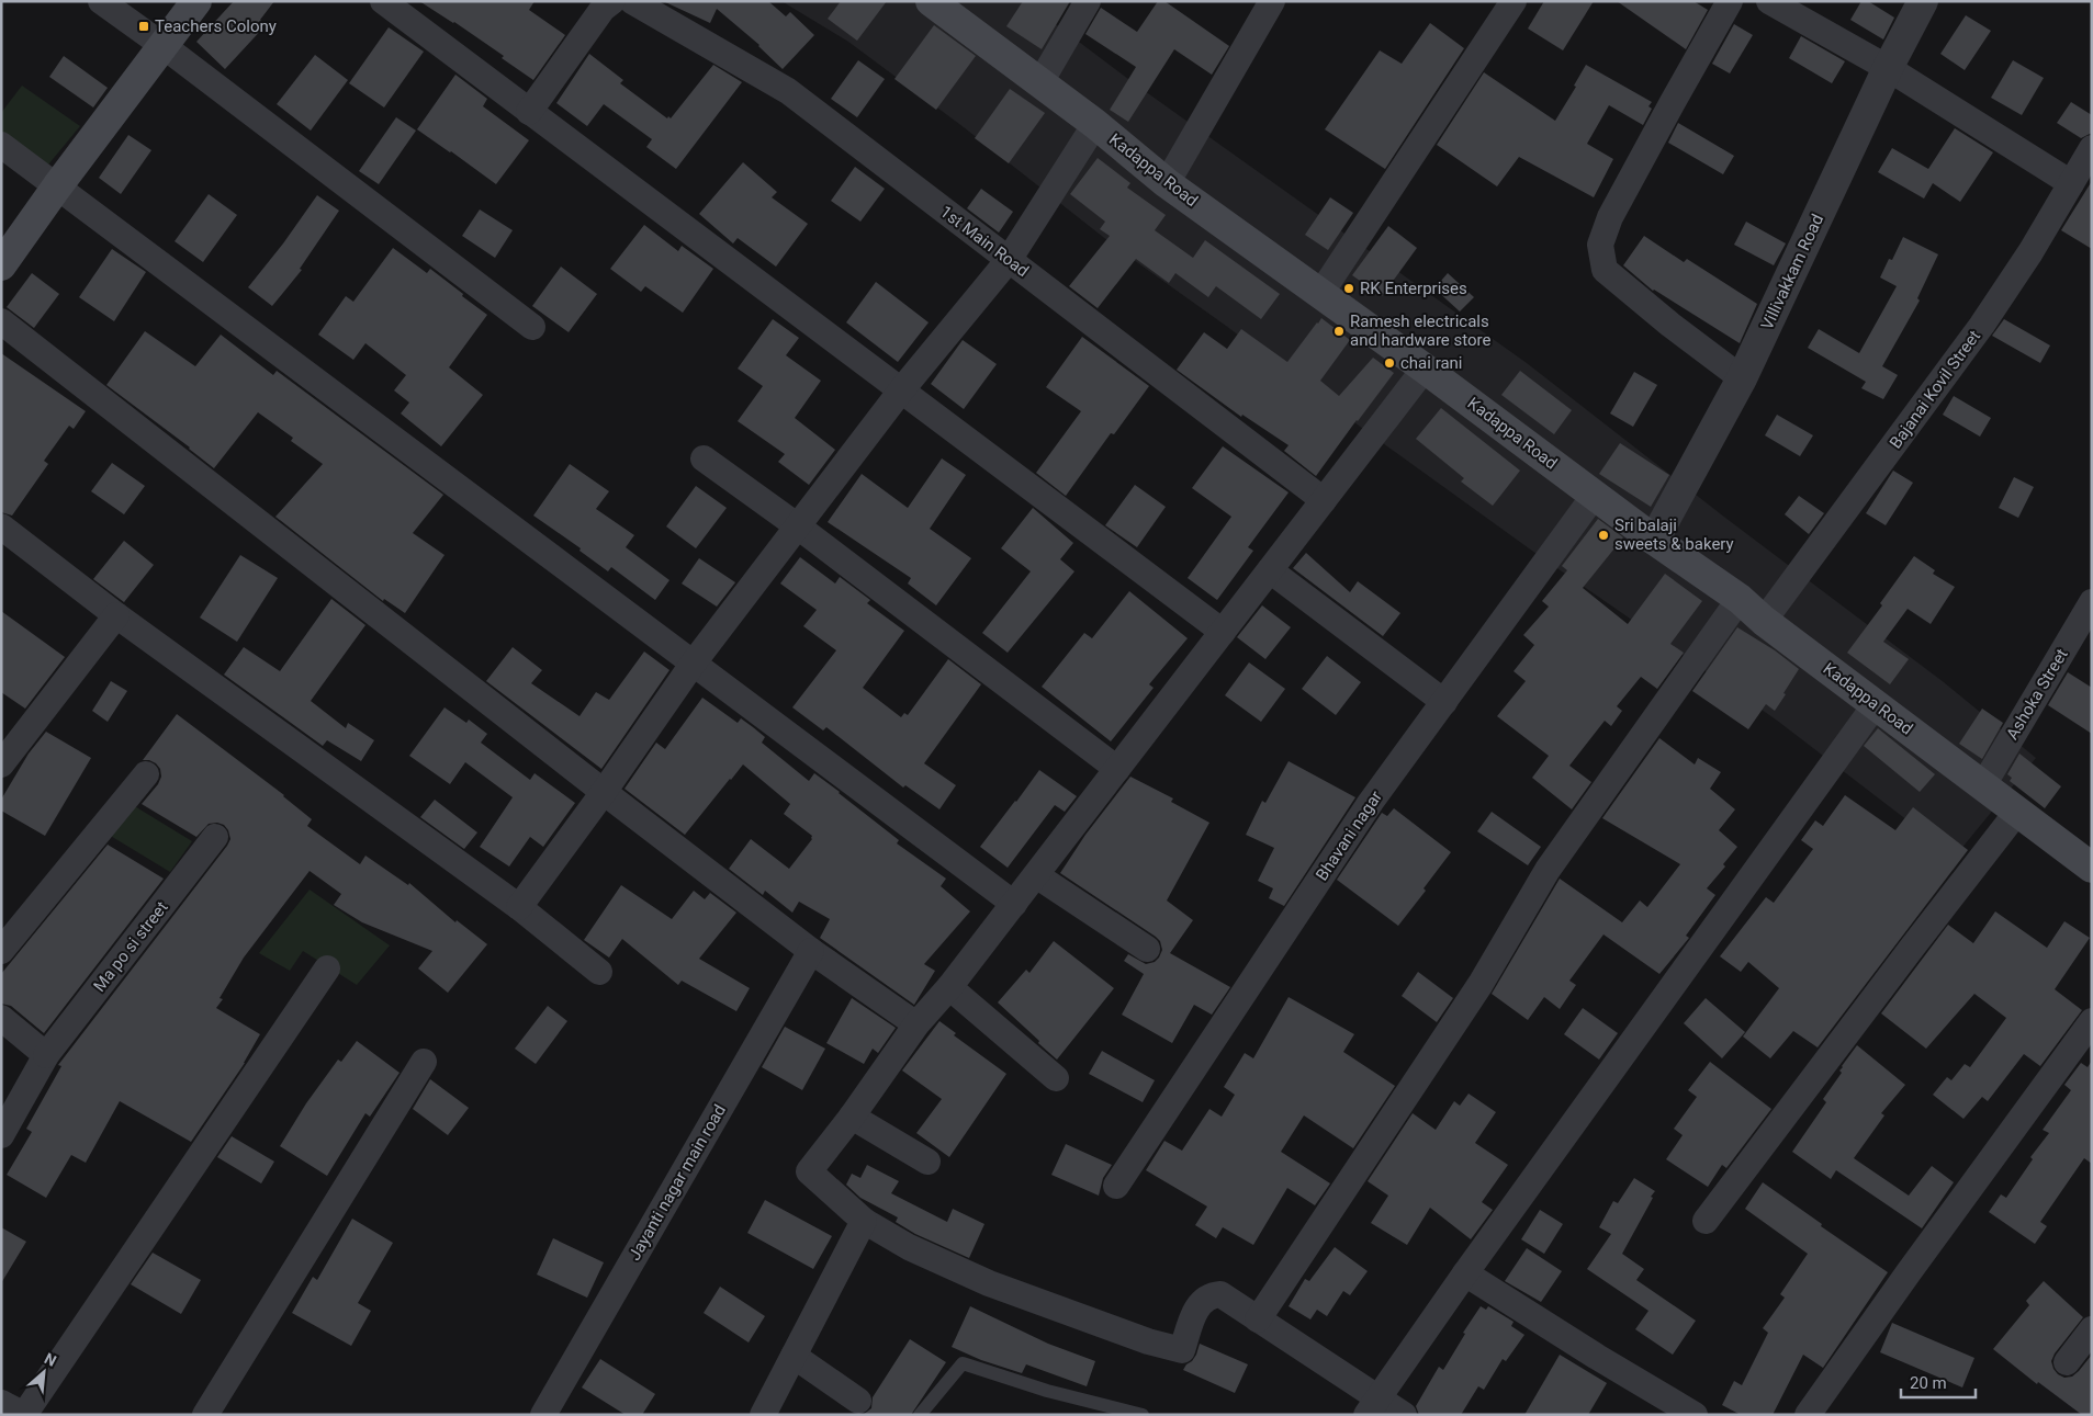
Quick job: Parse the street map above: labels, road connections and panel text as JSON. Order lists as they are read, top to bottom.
{
  "streets": {
    "main road": ["Kadappa Road"],
    "street": [
      "1st Main Road",
      "Villivakkam Road",
      "Bajanai Kovil Street",
      "Ashoka Street",
      "Bhavani nagar",
      "Ma po si street",
      "Jayanti nagar main road"
    ]
  },
  "crossings": [
    ["Kadappa Road", "Villivakkam Road"],
    ["Kadappa Road", "Bajanai Kovil Street"],
    ["Kadappa Road", "Ashoka Street"],
    ["Kadappa Road", "Bhavani nagar"]
  ],
  "places": {
    "transit": ["Teachers Colony"],
    "other": [
      "RK Enterprises",
      "Ramesh electricals and hardware store",
      "chai rani",
      "Sri balaji sweets & bakery"
    ]
  },
  "scale_bar": "20 m",
  "north": "top right"
}
